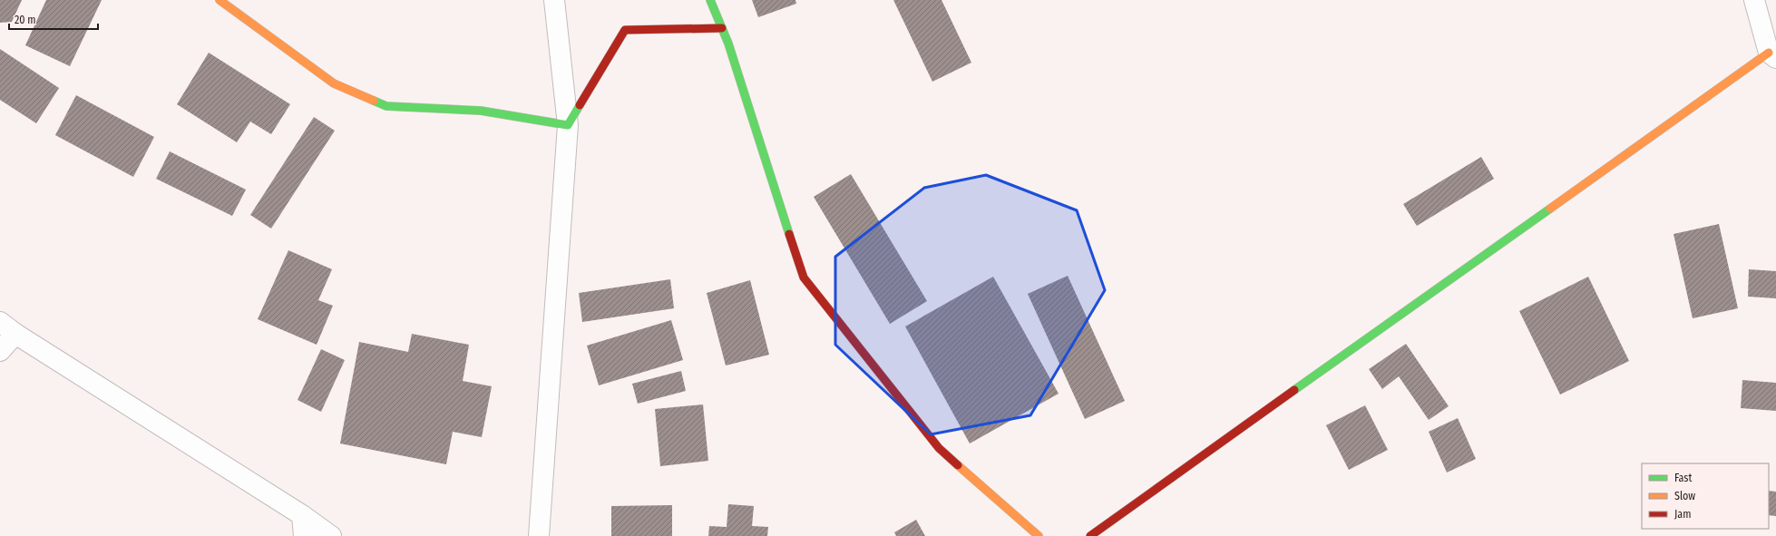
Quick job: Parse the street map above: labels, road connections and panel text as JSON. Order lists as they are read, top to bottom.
{
  "legend": ["Fast", "Slow", "Jam"],
  "scale_bar": "20 m"
}
